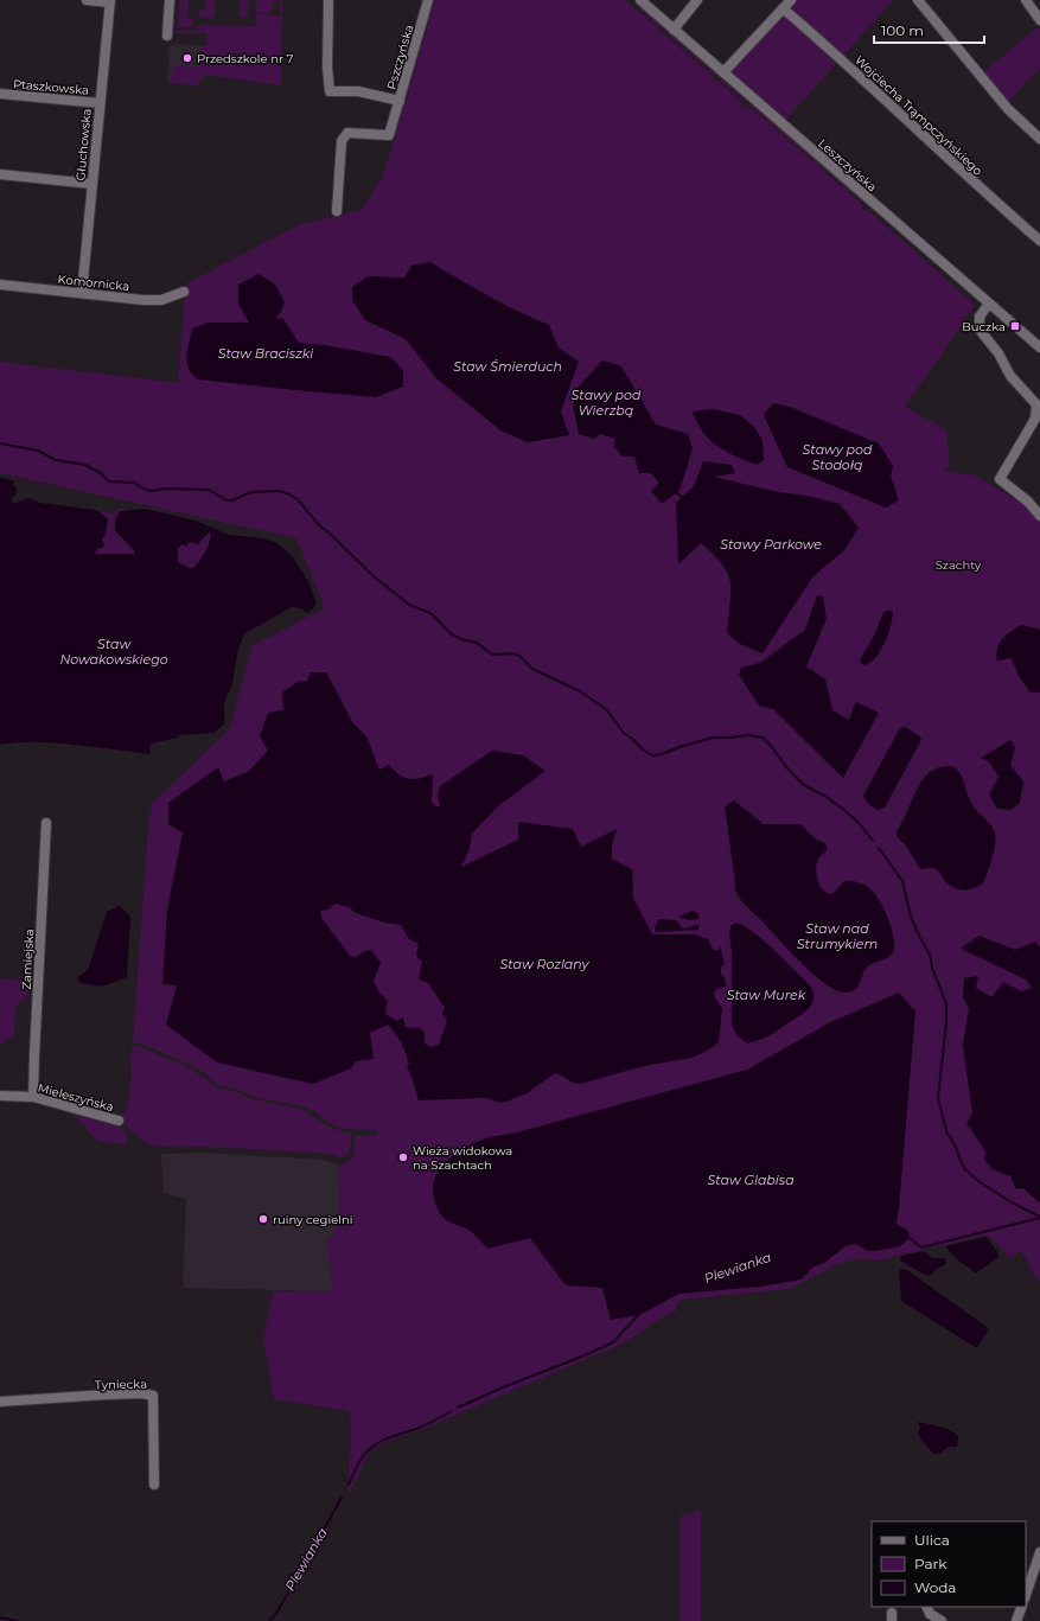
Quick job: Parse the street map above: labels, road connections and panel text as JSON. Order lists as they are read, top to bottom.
{
  "streets": {
    "street": [
      "Pszczyńska",
      "Ptaszkowska",
      "Wojciecha Trąmpczyńskiego",
      "Głuchowska",
      "Leszczyńska",
      "Komornicka",
      "Zamiejska",
      "Mieleszyńska",
      "Tyniecka"
    ]
  },
  "crossings": [
    ["Ptaszkowska", "Głuchowska"],
    ["Głuchowska", "Komornicka"],
    ["Zamiejska", "Mieleszyńska"]
  ],
  "water": [
    "Staw Braciszki",
    "Staw Śmierduch",
    "Stawy pod Wierzbą",
    "Stawy pod Stodołą",
    "Stawy Parkowe",
    "Staw Nowakowskiego",
    "Staw nad Strumykiem",
    "Staw Rozlany",
    "Staw Murek",
    "Staw Glabisa",
    "Plewianka"
  ],
  "parks": ["Szachty"],
  "places": {
    "other": ["Przedszkole nr 7", "Wieża widokowa na Szachtach", "ruiny cegielni"],
    "transit": ["Buczka"]
  },
  "legend": ["Ulica", "Park", "Woda"],
  "scale_bar": "100 m"
}
